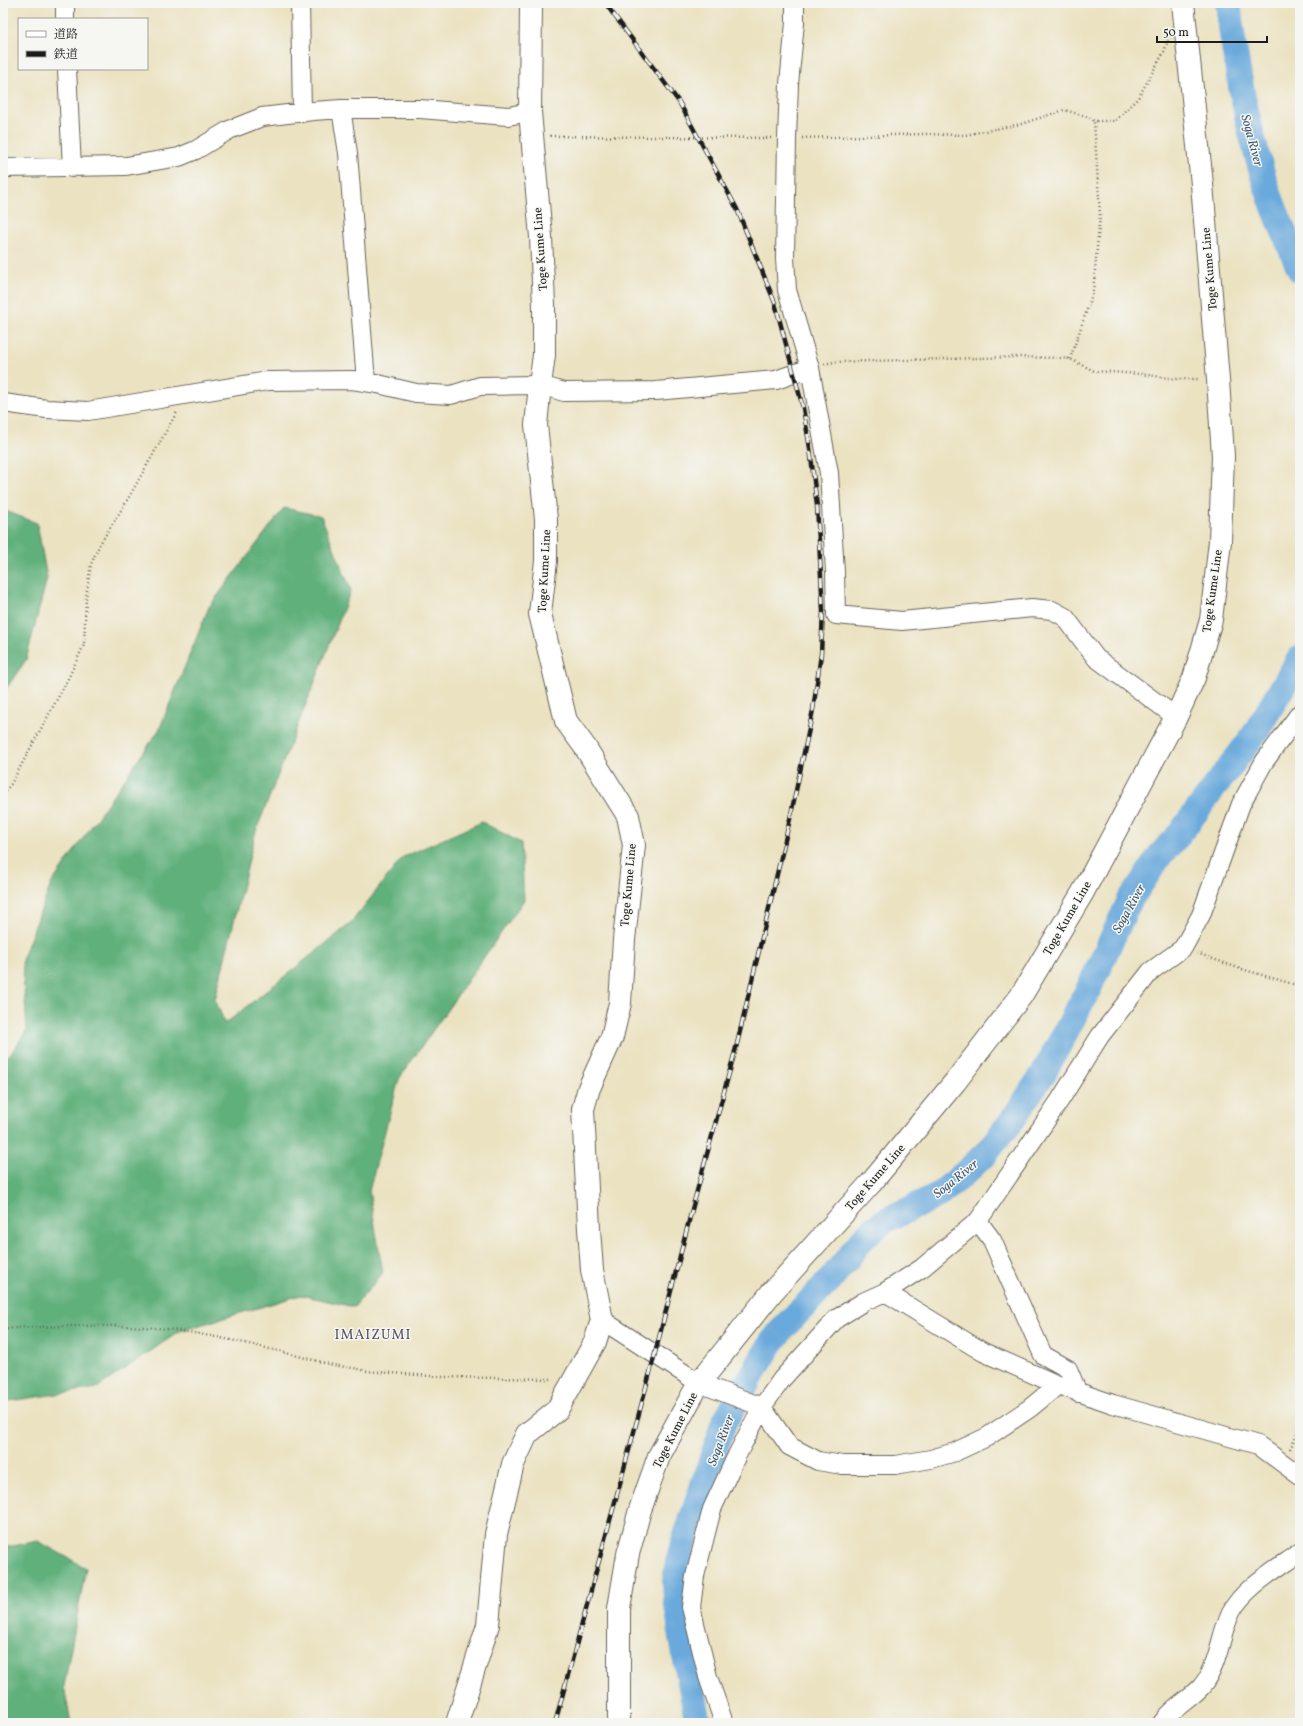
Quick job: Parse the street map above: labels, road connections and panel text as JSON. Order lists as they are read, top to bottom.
{
  "streets": {
    "main road": ["Toge Kume Line"]
  },
  "districts": ["IMAIZUMI"],
  "water": ["Soga River"],
  "legend": ["道路", "鉄道"],
  "scale_bar": "50 m"
}
